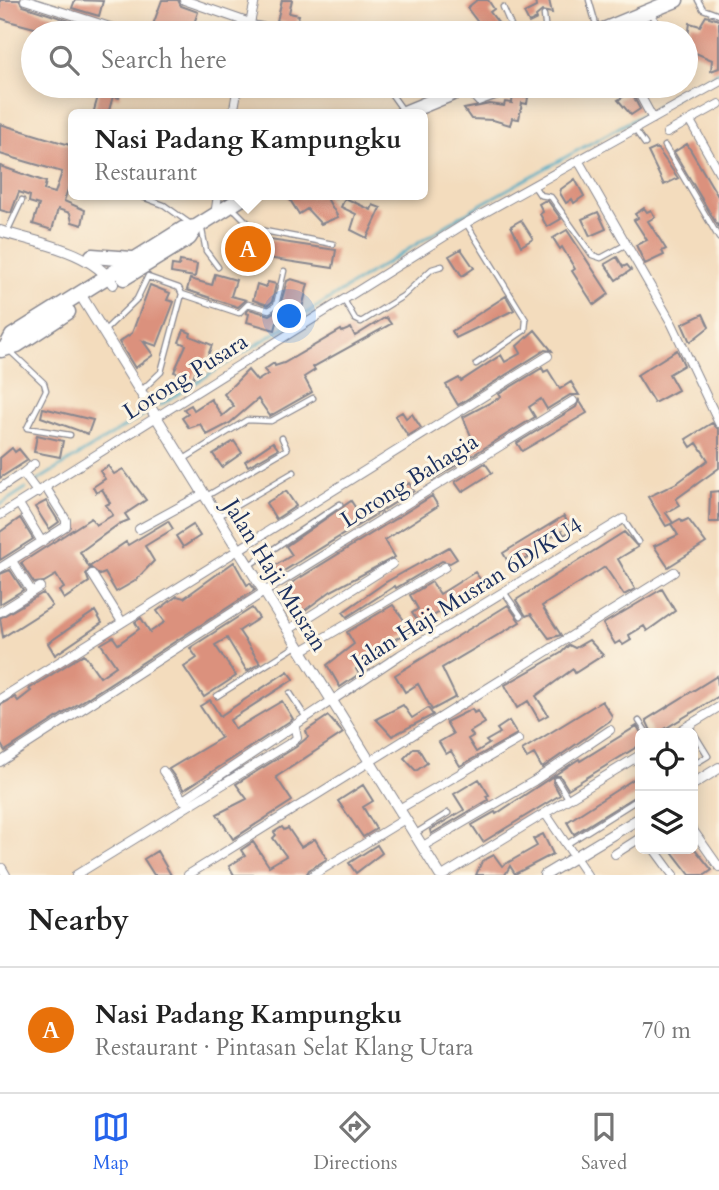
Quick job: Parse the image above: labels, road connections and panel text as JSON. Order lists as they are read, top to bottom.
{
  "streets": {
    "street": [
      "Lorong Pusara",
      "Lorong Bahagia",
      "Jalan Haji Musran",
      "Jalan Haji Musran 6D/KU4"
    ]
  },
  "crossings": [
    ["Lorong Pusara", "Jalan Haji Musran"],
    ["Lorong Bahagia", "Jalan Haji Musran"],
    ["Jalan Haji Musran", "Jalan Haji Musran 6D/KU4"]
  ],
  "page": {
    "search": "Search here",
    "popup": ["Nasi Padang Kampungku", "Restaurant"],
    "pins": "A",
    "heading": "Nearby",
    "list": [
      {
        "mark": "A",
        "name": "Nasi Padang Kampungku",
        "note": "Restaurant · Pintasan Selat Klang Utara",
        "value": "70 m"
      }
    ],
    "nav": ["Map", "Directions", "Saved"]
  }
}
